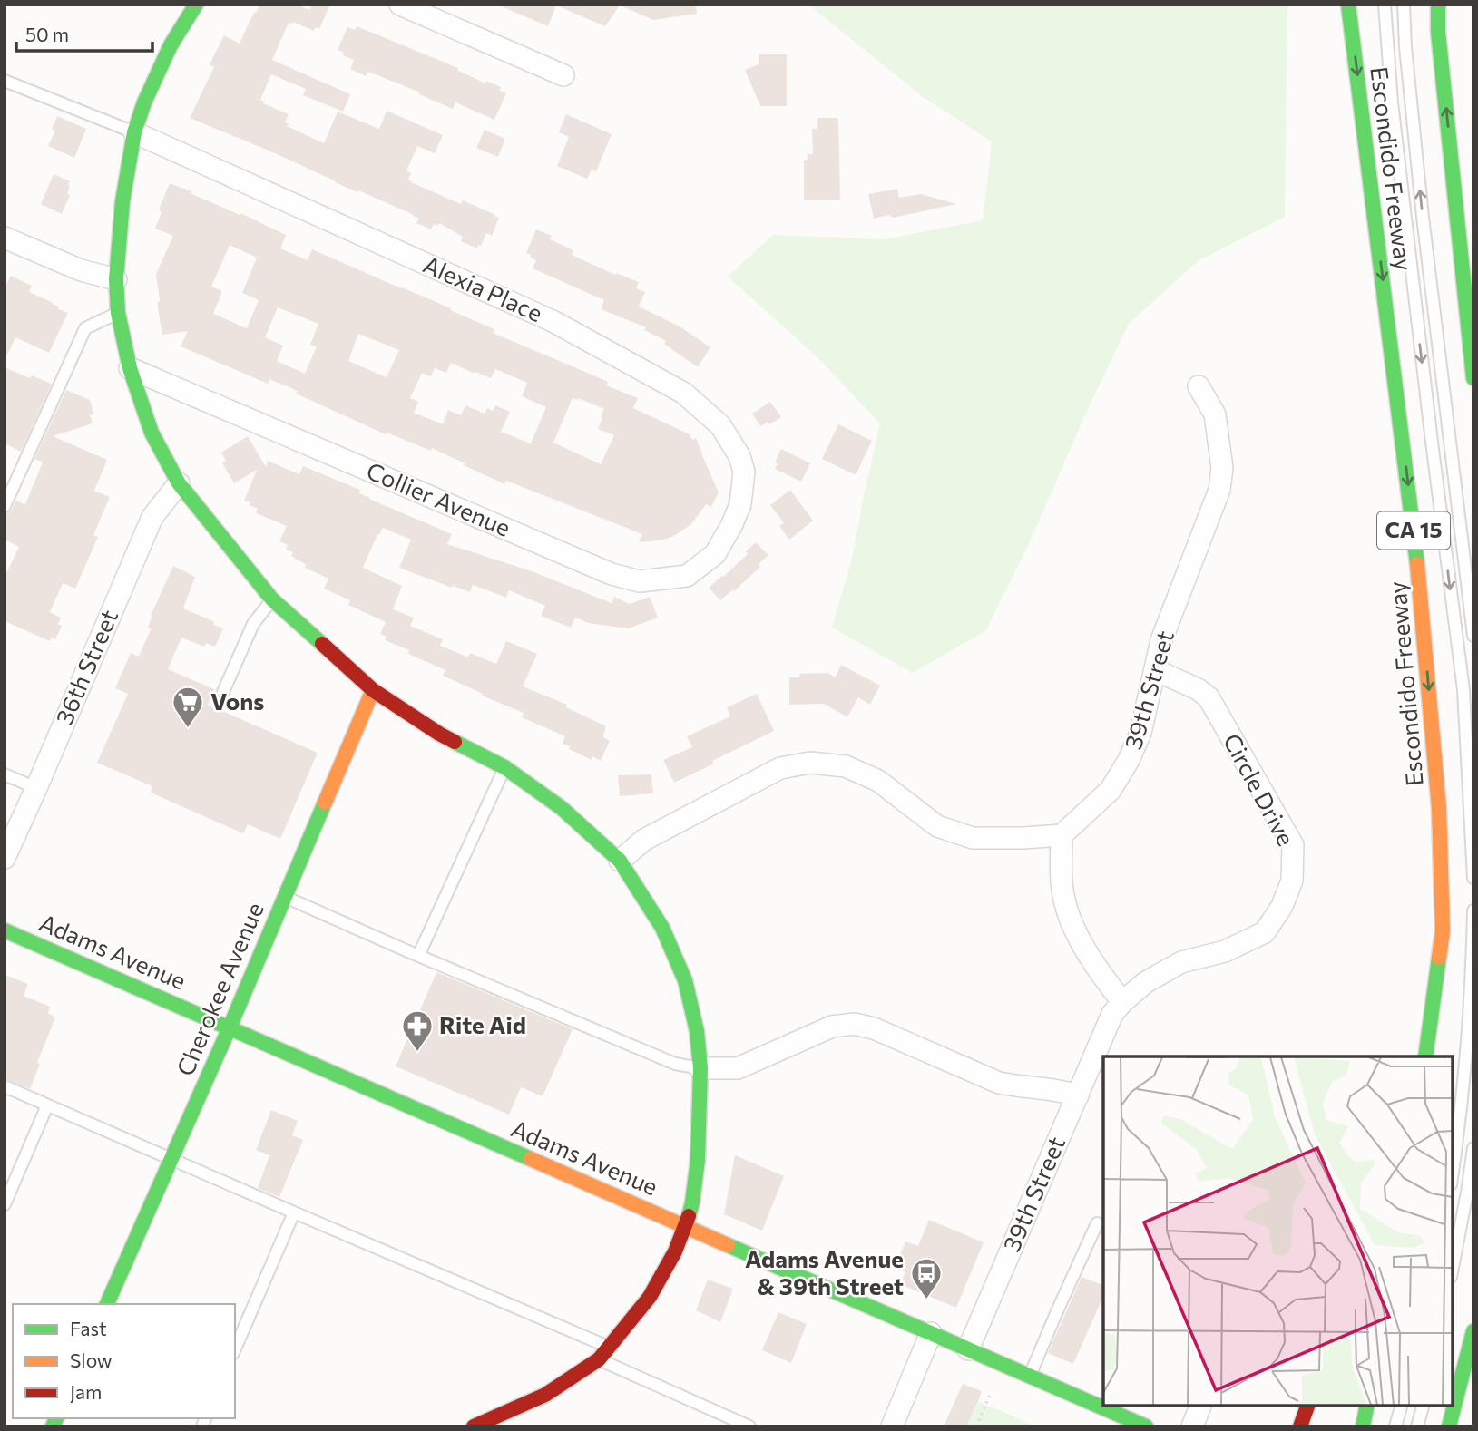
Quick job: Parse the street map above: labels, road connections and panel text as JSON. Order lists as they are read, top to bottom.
{
  "streets": {
    "main road": [
      "Escondido Freeway",
      "CA 15",
      "Adams Avenue",
      "Cherokee Avenue"
    ],
    "street": [
      "Alexia Place",
      "Collier Avenue",
      "36th Street",
      "39th Street",
      "Circle Drive"
    ]
  },
  "crossings": [
    ["Alexia Place", "Collier Avenue"],
    ["39th Street", "Circle Drive"],
    ["39th Street", "Adams Avenue"],
    ["Adams Avenue", "Cherokee Avenue"]
  ],
  "places": {
    "supermarket": ["Vons"],
    "pharmacy": ["Rite Aid"],
    "bus stop": ["Adams Avenue & 39th Street"]
  },
  "legend": ["Fast", "Slow", "Jam"],
  "scale_bar": "50 m"
}
